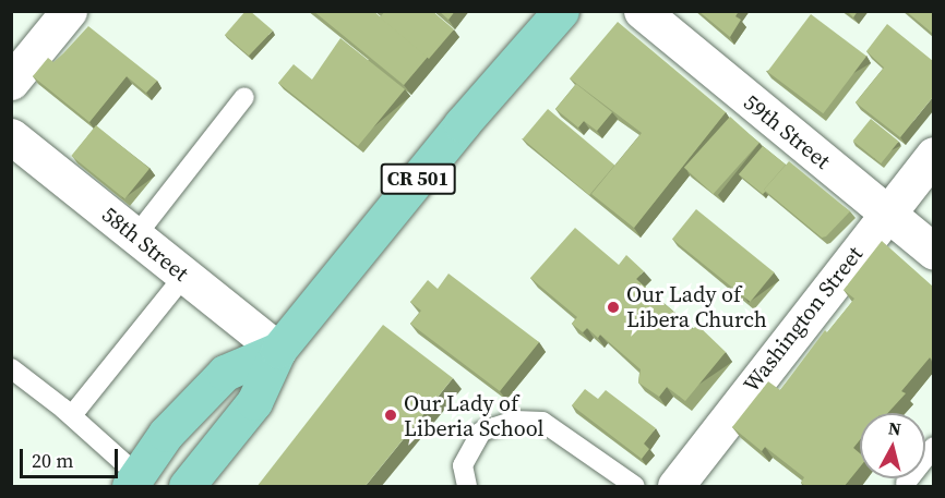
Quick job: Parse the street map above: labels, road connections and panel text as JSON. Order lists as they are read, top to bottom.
{
  "streets": {
    "main road": ["CR 501"],
    "street": ["59th Street", "58th Street", "Washington Street"]
  },
  "crossings": [
    ["59th Street", "Washington Street"],
    ["CR 501", "58th Street"]
  ],
  "places": ["Our Lady of Libera Church", "Our Lady of Liberia School"],
  "scale_bar": "20 m",
  "north": "top"
}
